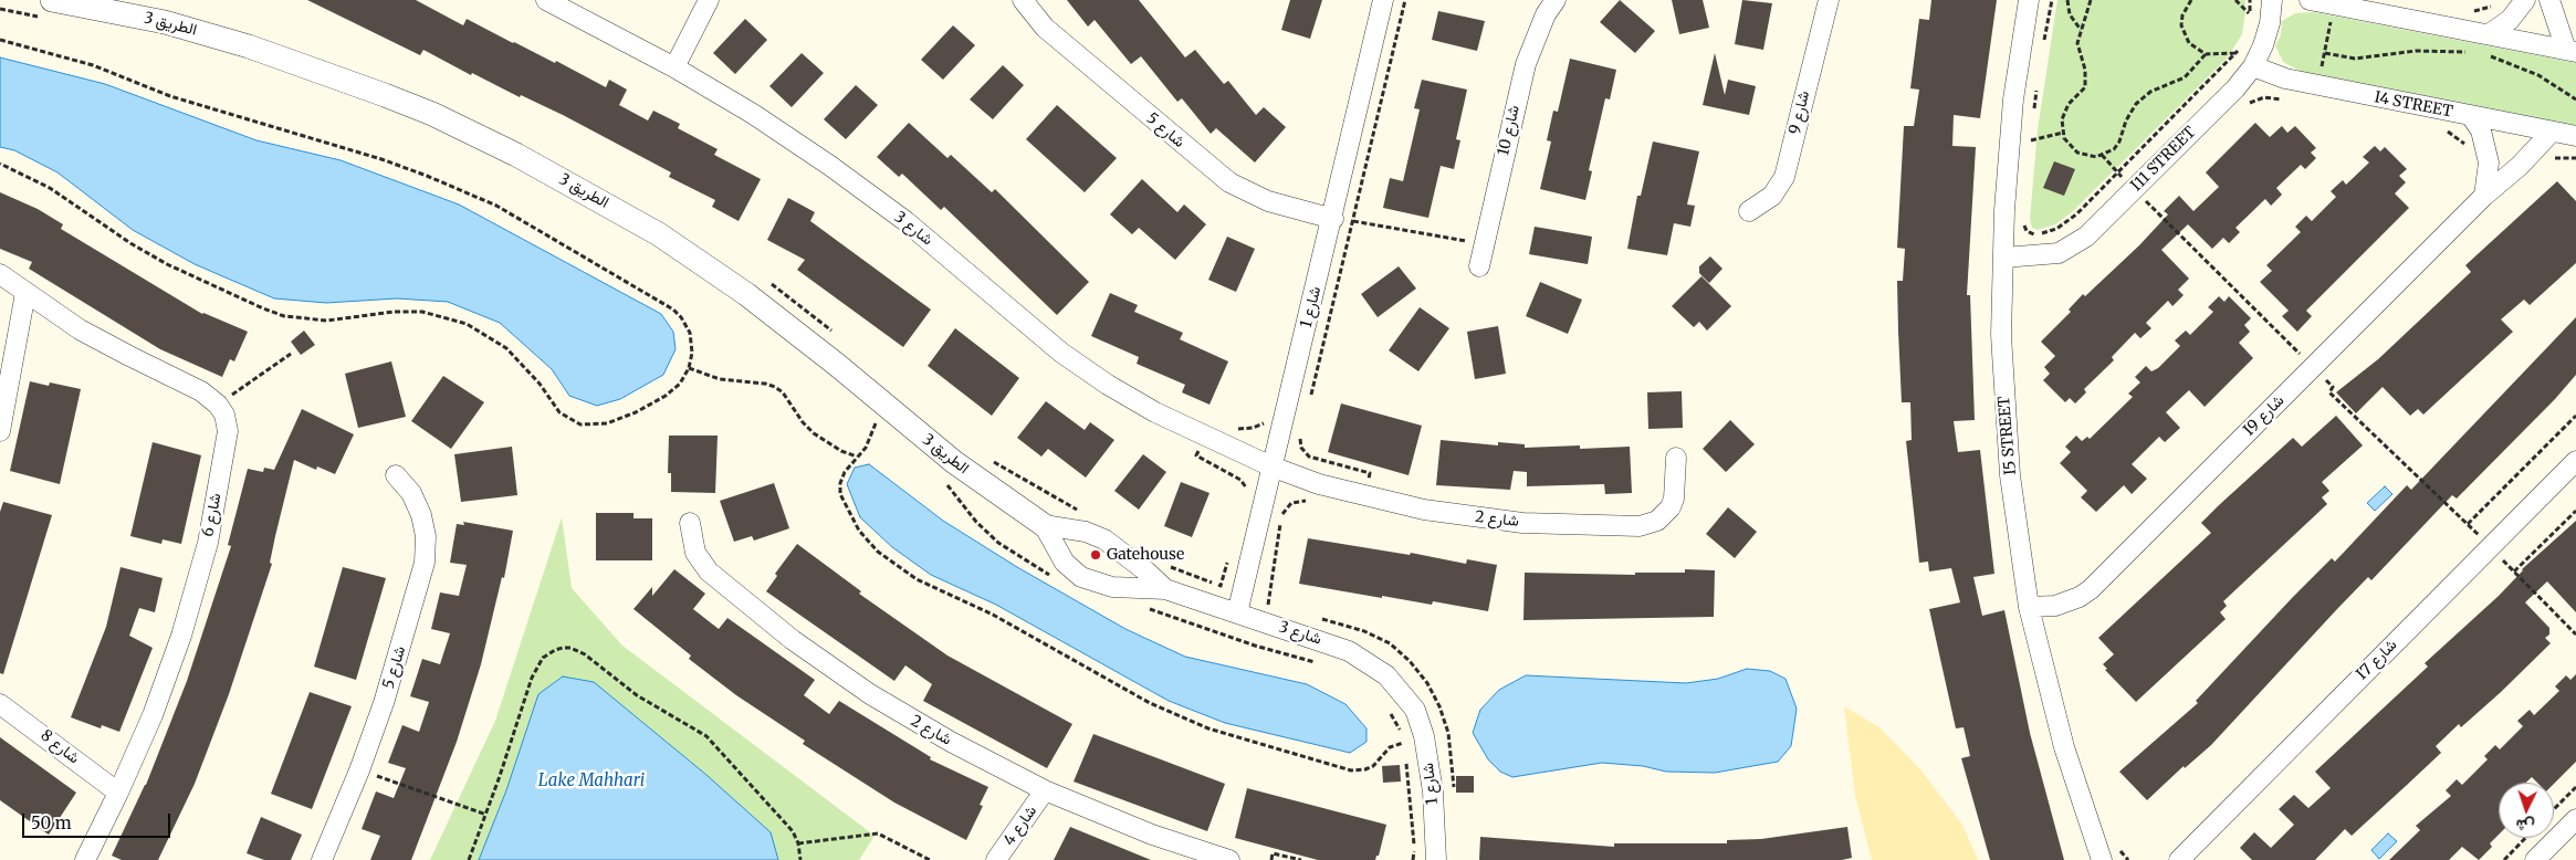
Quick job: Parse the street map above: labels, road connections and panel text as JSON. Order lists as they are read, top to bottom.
{
  "streets": {
    "street": [
      "3 الطريق",
      "I4 STREET",
      "شارع 9",
      "شارع 5",
      "شارع 10",
      "I11 STREET",
      "شارع 3",
      "شارع 1",
      "I9 شارع",
      "I5 STREET",
      "شارع 6",
      "شارع 2",
      "I7 شارع",
      "شارع 8",
      "شارع 4"
    ]
  },
  "crossings": [
    ["3 الطريق", "شارع 3"],
    ["I4 STREET", "I11 STREET"],
    ["I4 STREET", "I9 شارع"],
    ["شارع 5", "شارع 1"],
    ["I11 STREET", "I5 STREET"],
    ["شارع 3", "شارع 1"],
    ["شارع 3", "شارع 2"],
    ["شارع 1", "شارع 2"],
    ["I9 شارع", "I5 STREET"],
    ["شارع 6", "شارع 8"],
    ["شارع 2", "شارع 4"]
  ],
  "water": ["Lake Mahhari"],
  "places": ["Gatehouse"],
  "scale_bar": "50 m",
  "north": "bottom"
}
